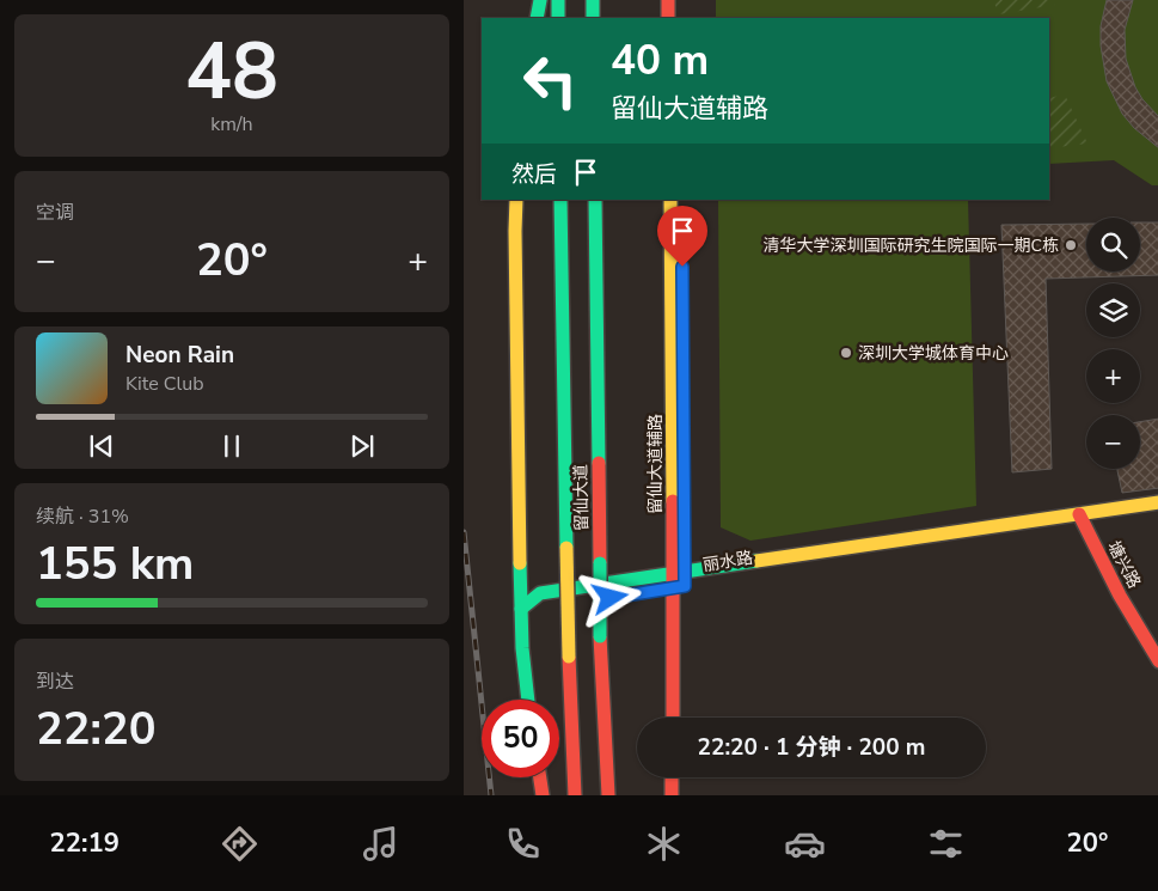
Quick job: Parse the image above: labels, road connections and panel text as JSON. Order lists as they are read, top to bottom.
{
  "streets": {
    "main road": [
      "留仙大道辅路",
      "留仙大道",
      "丽水路",
      "塘兴路"
    ]
  },
  "crossings": [
    ["留仙大道辅路", "丽水路"],
    ["丽水路", "塘兴路"]
  ],
  "places": ["清华大学深圳国际研究生院国际一期C栋", "深圳大学城体育中心"],
  "page": {
    "tile": [
      ["48", "km/h"],
      "空调",
      ["续航 · 31%", "155 km"],
      ["到达", "22:20"]
    ],
    "turn": ["40 m", "留仙大道辅路"],
    "then": "然后",
    "map_buttons": ["+", "−"],
    "heat": ["−", "20°", "+"],
    "song": ["Neon Rain", "Kite Club"],
    "limit": "50",
    "trip": "22:20 · 1 分钟 · 200 m",
    "tabs": ["22:19", "20°"]
  }
}
